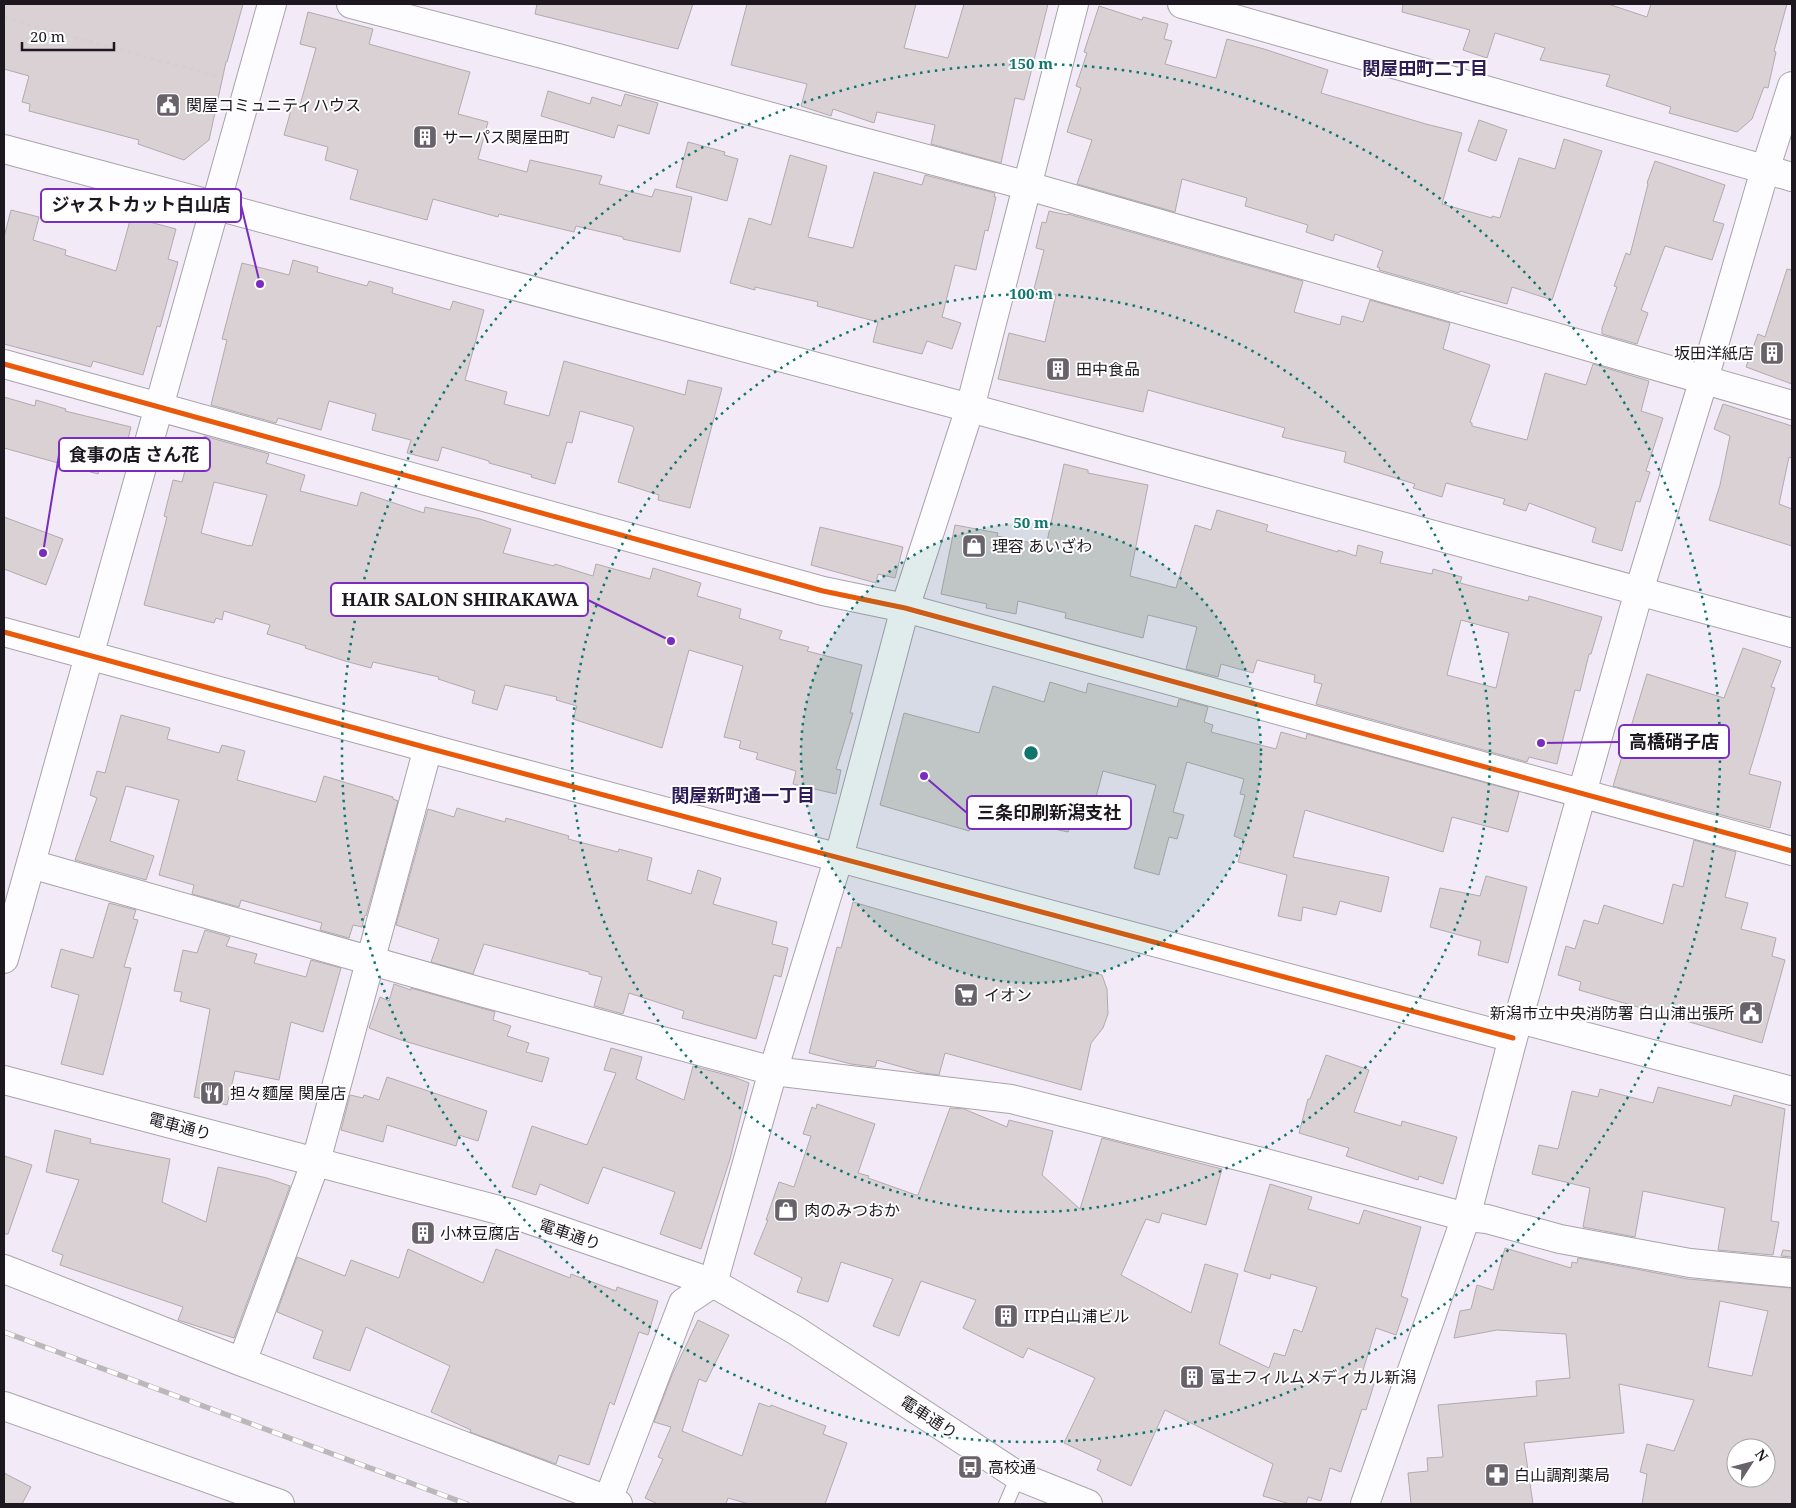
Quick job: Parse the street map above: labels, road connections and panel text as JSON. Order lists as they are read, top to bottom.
{
  "streets": {
    "street": ["電車通り"]
  },
  "districts": ["関屋田町二丁目", "関屋新町通一丁目"],
  "places": {
    "public building": ["関屋コミュニティハウス", "新潟市立中央消防署 白山浦出張所"],
    "building": [
      "サーパス関屋田町",
      "坂田洋紙店",
      "田中食品",
      "小林豆腐店",
      "ITP白山浦ビル",
      "富士フィルムメディカル新潟"
    ],
    "other": [
      "ジャストカット白山店",
      "食事の店 さん花",
      "HAIR SALON SHIRAKAWA",
      "高橋硝子店",
      "三条印刷新潟支社"
    ],
    "shop": ["理容 あいざわ", "肉のみつおか"],
    "supermarket": ["イオン"],
    "restaurant": ["担々麵屋 関屋店"],
    "bus stop": ["高校通"],
    "pharmacy": ["白山調剤薬局"]
  },
  "scale_bar": "20 m",
  "north": "top right",
  "rings": ["150 m", "100 m", "50 m"]
}
